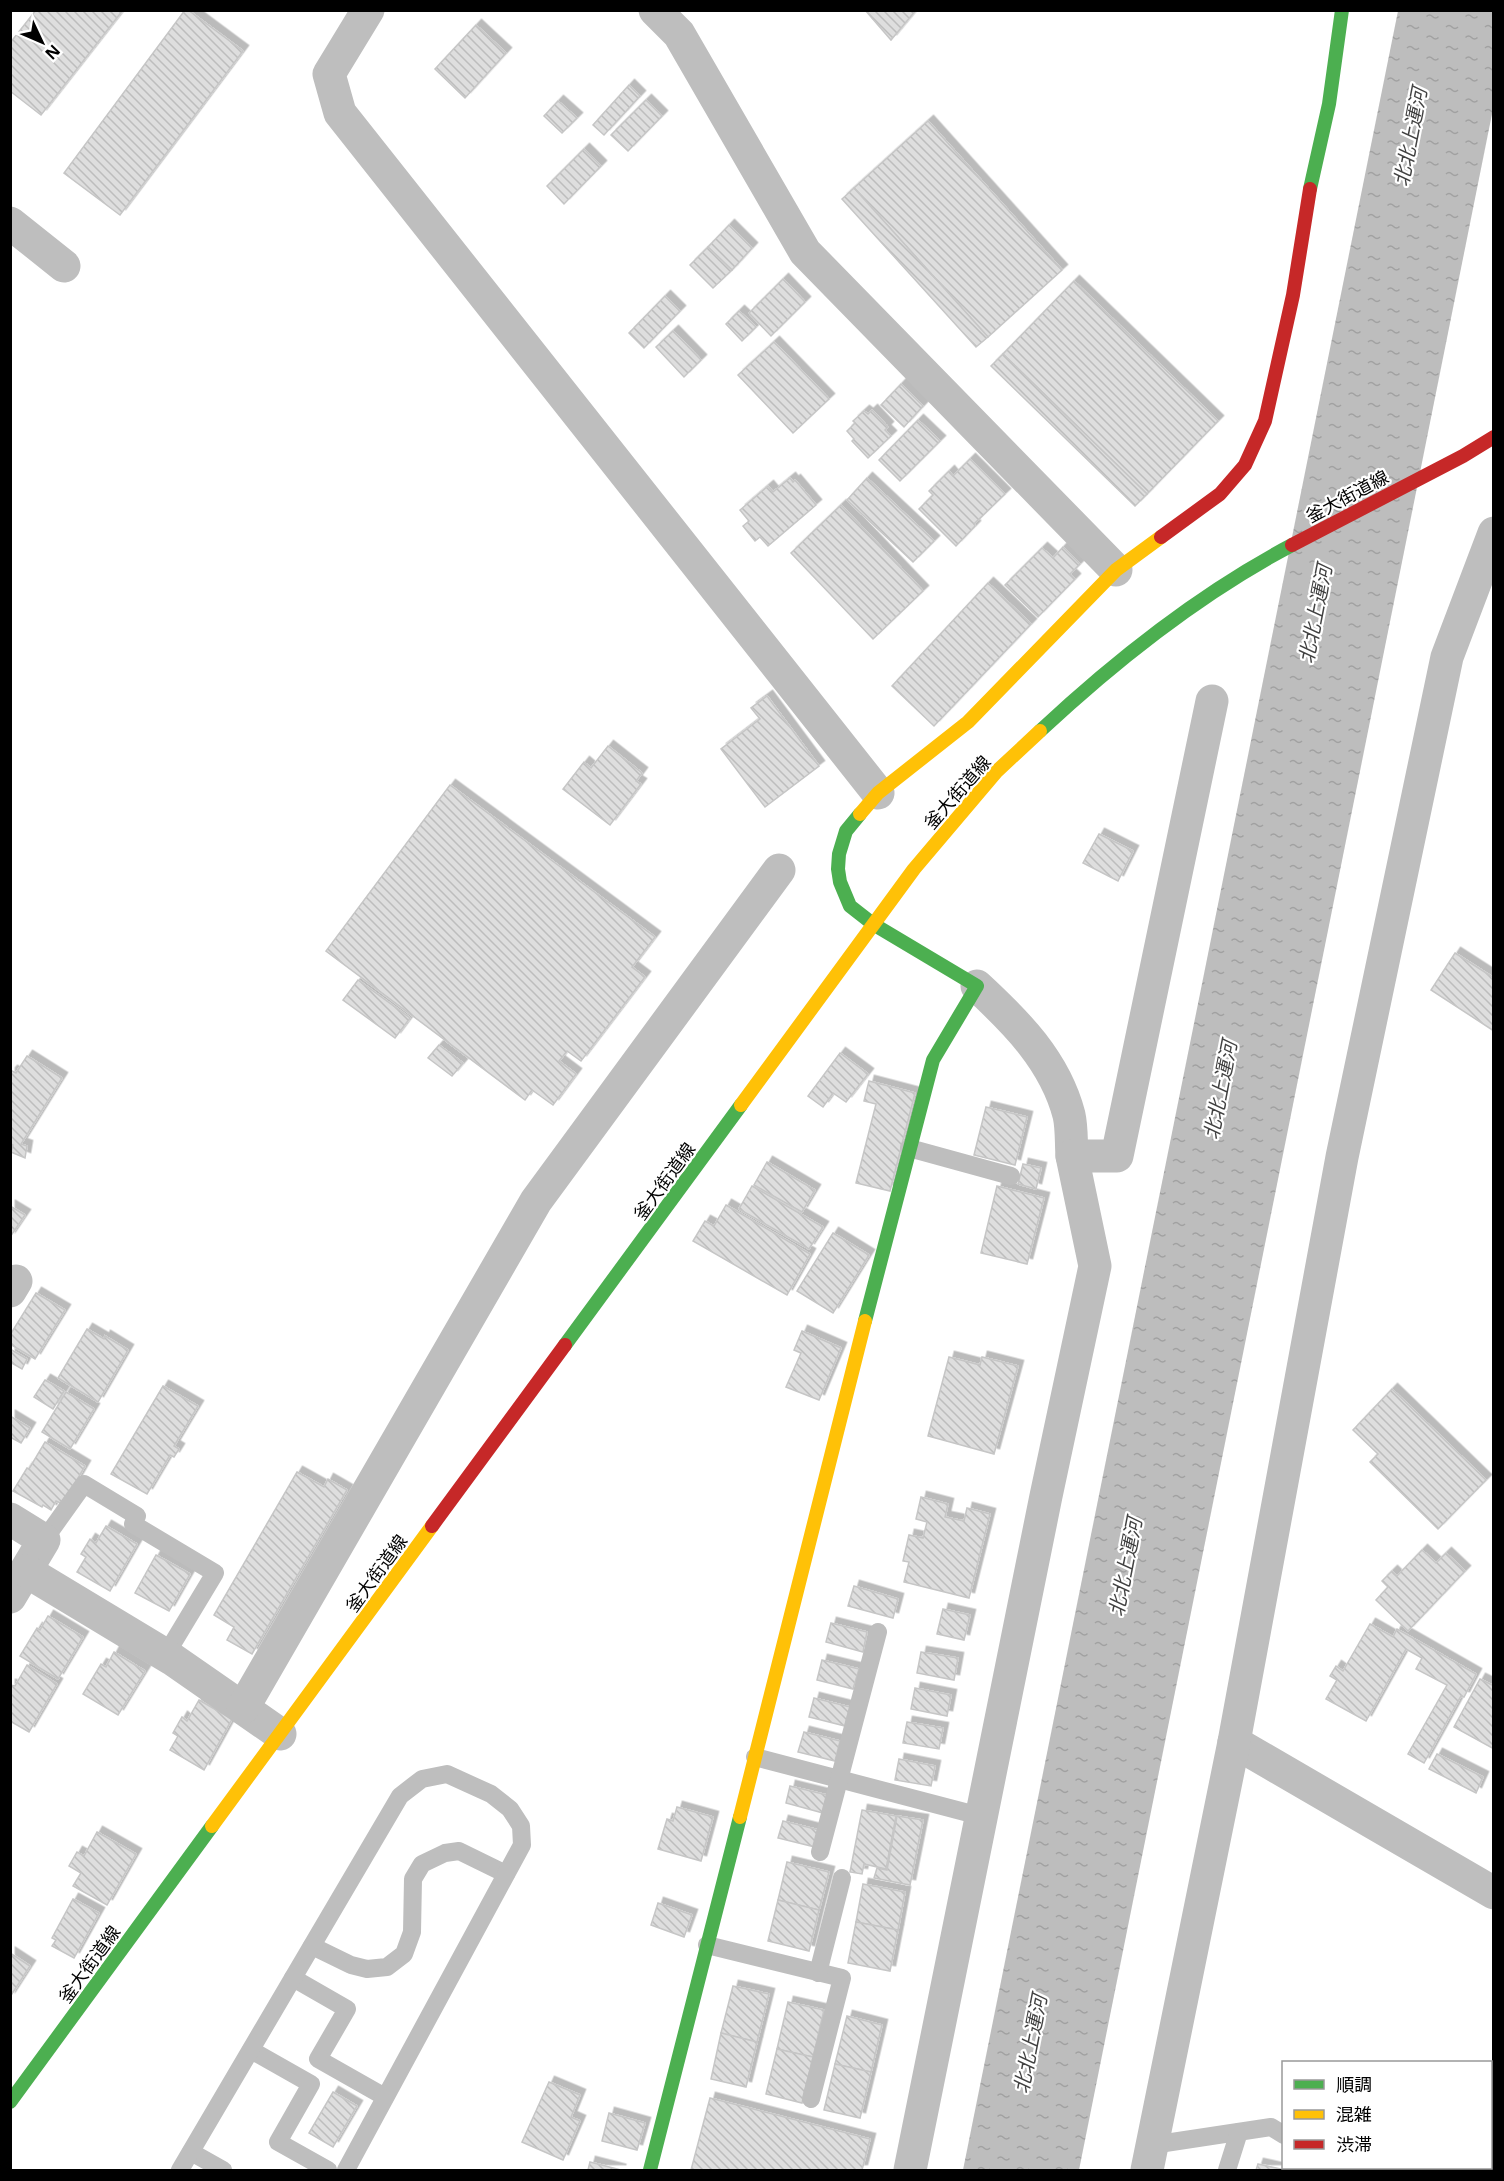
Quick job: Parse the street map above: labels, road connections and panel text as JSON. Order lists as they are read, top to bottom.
{
  "streets": {
    "street": ["釜大街道線"]
  },
  "water": ["北北上運河"],
  "legend": ["順調", "混雑", "渋滞"],
  "north": "bottom right"
}
